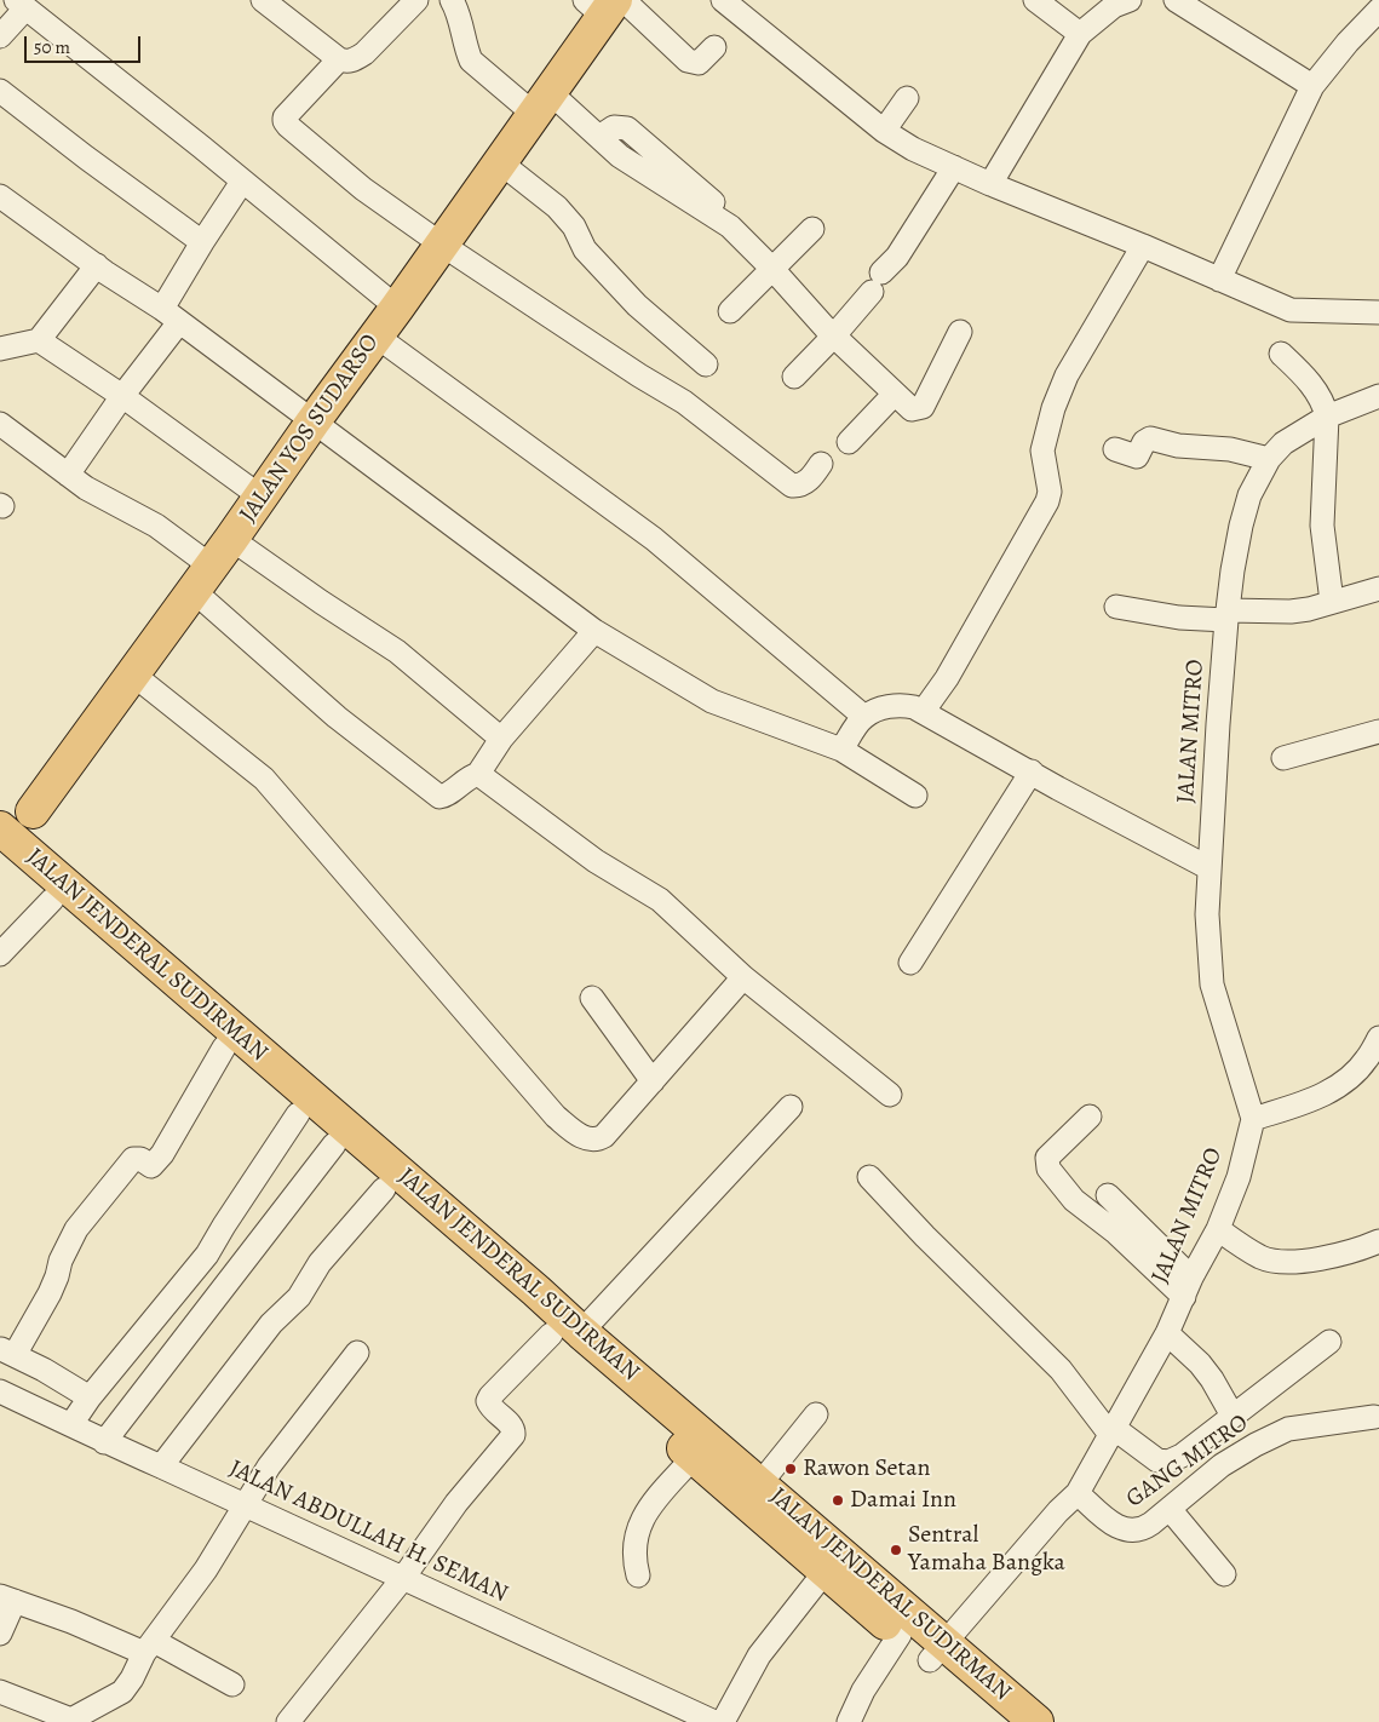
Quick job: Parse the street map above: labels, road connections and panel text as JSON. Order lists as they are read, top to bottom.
{
  "streets": {
    "highway": ["JALAN YOS SUDARSO", "JALAN JENDERAL SUDIRMAN"],
    "street": ["JALAN MITRO", "GANG MITRO", "JALAN ABDULLAH H. SEMAN"]
  },
  "crossings": [
    ["JALAN YOS SUDARSO", "JALAN JENDERAL SUDIRMAN"],
    ["JALAN MITRO", "JALAN JENDERAL SUDIRMAN"],
    ["JALAN MITRO", "GANG MITRO"]
  ],
  "places": ["Rawon Setan", "Damai Inn", "Sentral Yamaha Bangka"],
  "scale_bar": "50 m"
}
